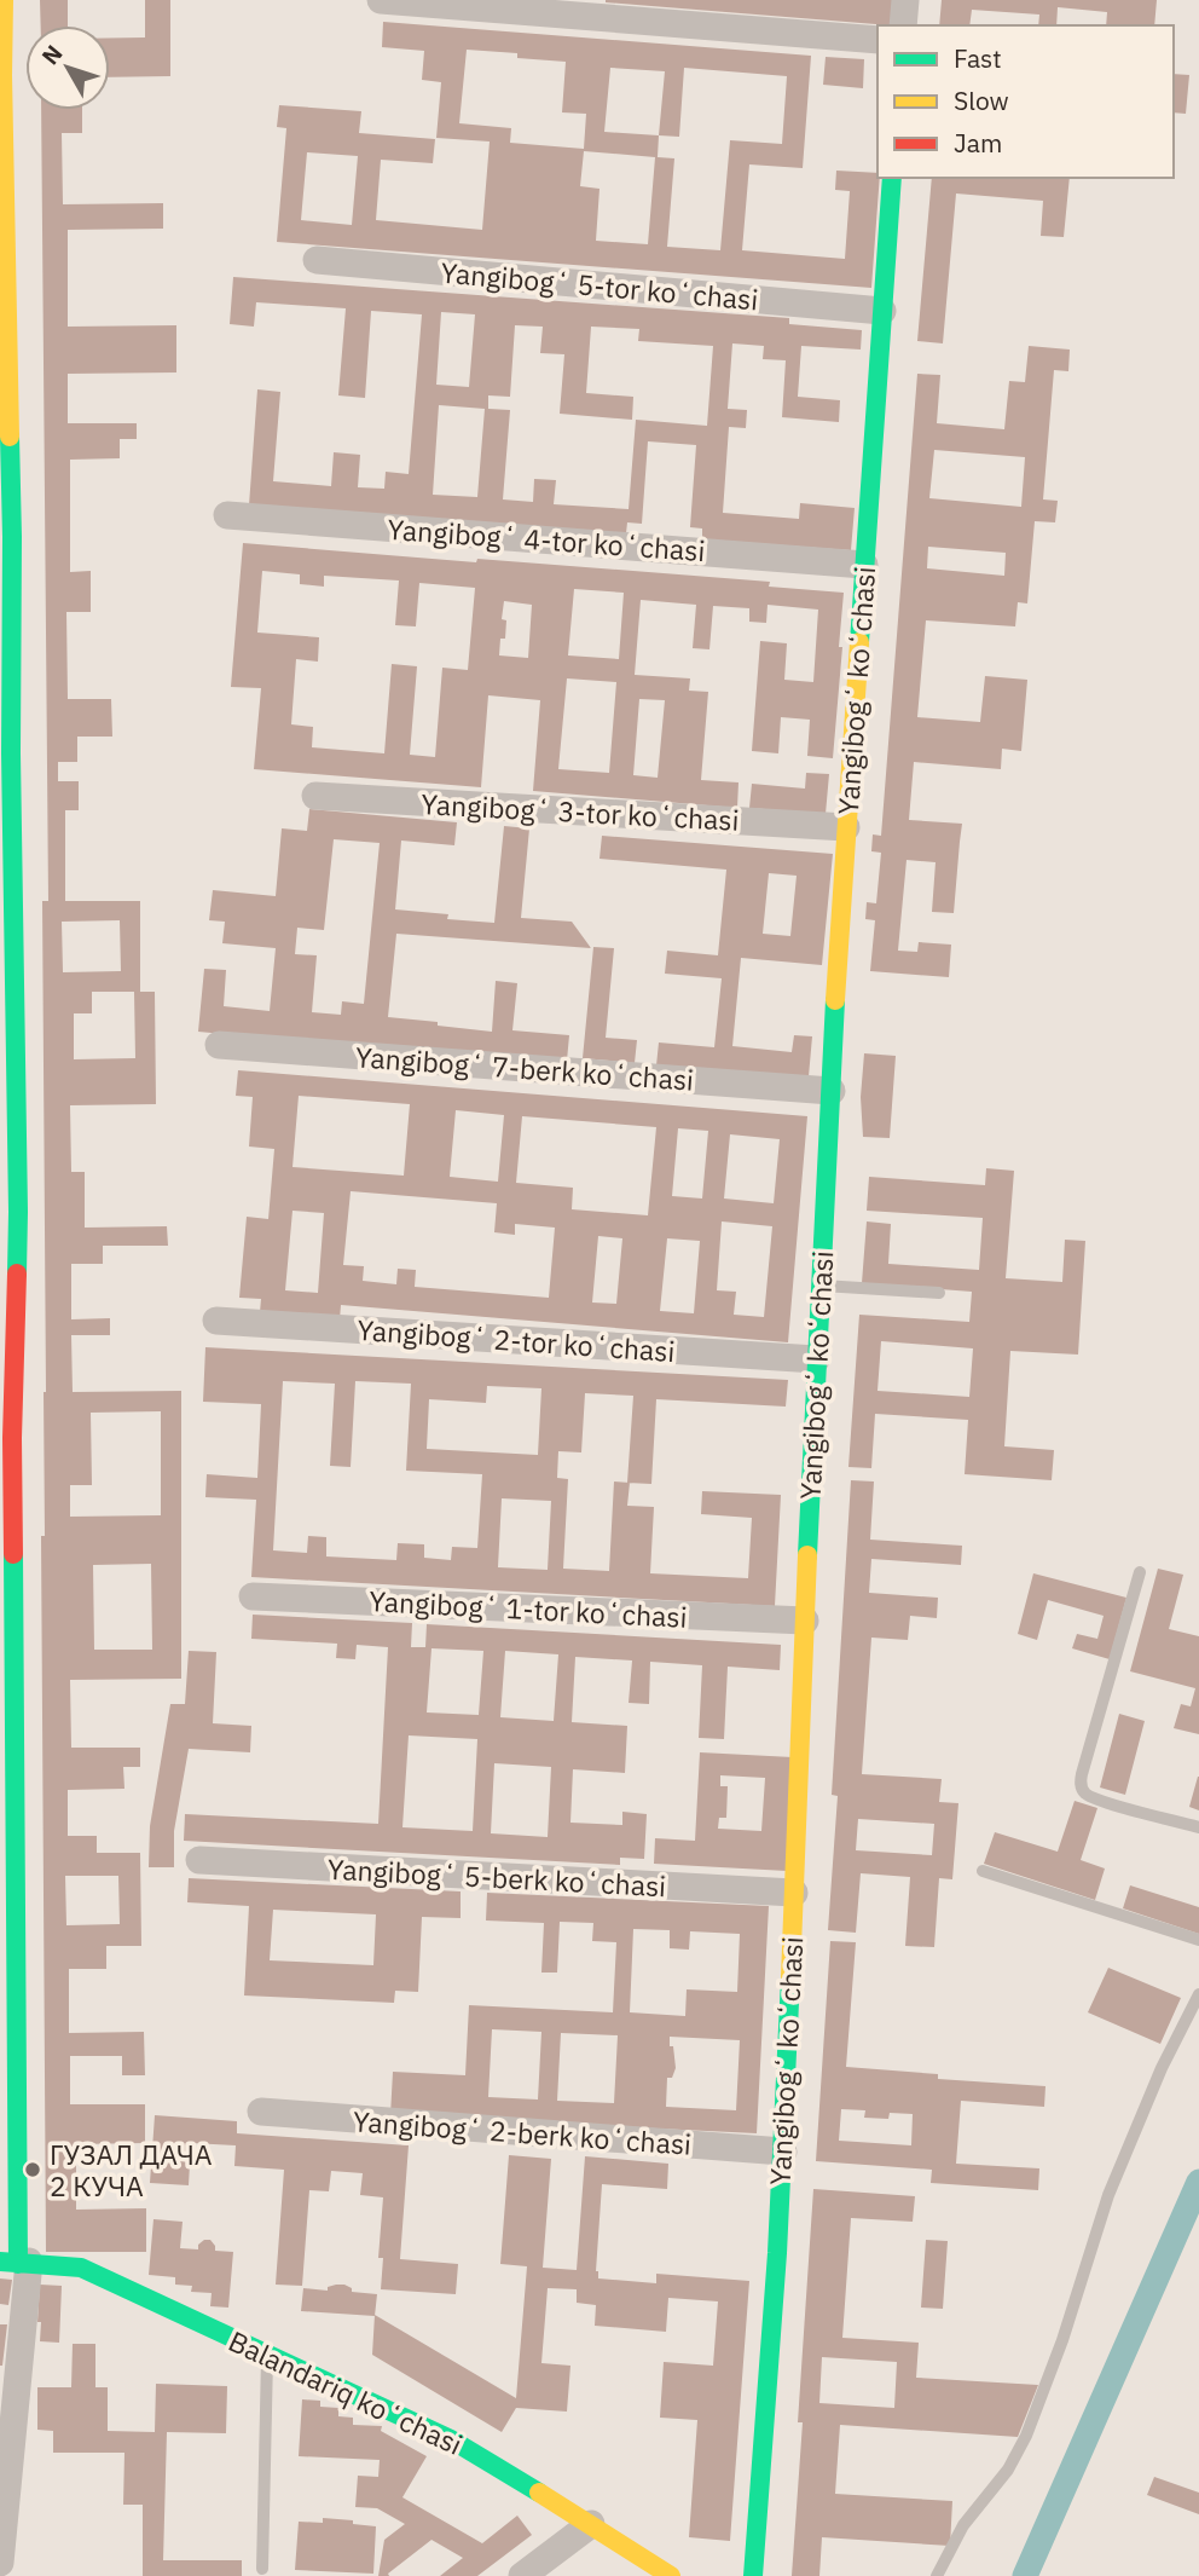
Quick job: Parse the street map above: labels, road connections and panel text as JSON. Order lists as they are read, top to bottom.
{
  "streets": {
    "street": [
      "Yangibogʻ 5-tor koʻchasi",
      "Yangibogʻ 4-tor koʻchasi",
      "Yangibogʻ koʻchasi",
      "Yangibogʻ 3-tor koʻchasi",
      "Yangibogʻ 7-berk koʻchasi",
      "Yangibogʻ 2-tor koʻchasi",
      "Yangibogʻ 1-tor koʻchasi",
      "Yangibogʻ 5-berk koʻchasi",
      "Yangibogʻ 2-berk koʻchasi",
      "Balandariq koʻchasi"
    ]
  },
  "crossings": [
    ["Yangibogʻ 5-tor koʻchasi", "Yangibogʻ koʻchasi"],
    ["Yangibogʻ 4-tor koʻchasi", "Yangibogʻ koʻchasi"],
    ["Yangibogʻ koʻchasi", "Yangibogʻ 3-tor koʻchasi"],
    ["Yangibogʻ koʻchasi", "Yangibogʻ 7-berk koʻchasi"],
    ["Yangibogʻ koʻchasi", "Yangibogʻ 2-tor koʻchasi"],
    ["Yangibogʻ koʻchasi", "Yangibogʻ 1-tor koʻchasi"],
    ["Yangibogʻ koʻchasi", "Yangibogʻ 5-berk koʻchasi"],
    ["Yangibogʻ koʻchasi", "Yangibogʻ 2-berk koʻchasi"]
  ],
  "places": ["ГУЗАЛ ДАЧА 2 КУЧА"],
  "legend": ["Fast", "Slow", "Jam"],
  "north": "top left"
}
